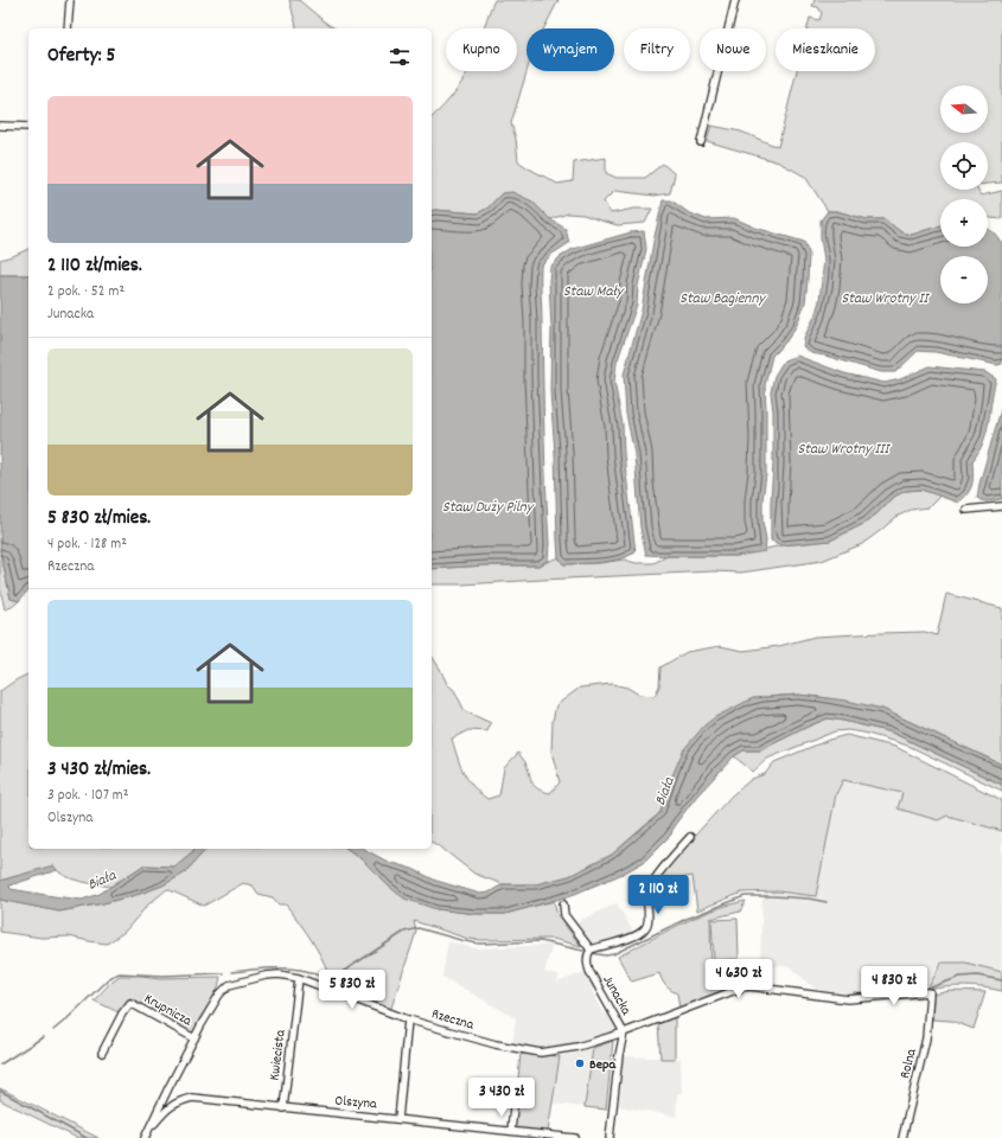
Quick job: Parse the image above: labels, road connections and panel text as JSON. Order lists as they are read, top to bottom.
{
  "streets": {
    "street": [
      "Junacka",
      "Krupnicza",
      "Rzeczna",
      "Kwiecista",
      "Rolna",
      "Olszyna"
    ]
  },
  "crossings": [
    ["Junacka", "Rzeczna"],
    ["Krupnicza", "Rzeczna"],
    ["Rzeczna", "Kwiecista"],
    ["Rzeczna", "Rolna"],
    ["Rzeczna", "Olszyna"],
    ["Kwiecista", "Olszyna"]
  ],
  "water": [
    "Staw Mały",
    "Staw Bagienny",
    "Staw Wrotny II",
    "Staw Wrotny III",
    "Staw Duży Pilny",
    "Biała"
  ],
  "places": ["Bepa"],
  "north": "left",
  "page": {
    "chip": [
      "Kupno",
      "Wynajem",
      "Filtry",
      "Nowe",
      "Mieszkanie"
    ],
    "heading": "Oferty: 5",
    "map_buttons": ["+", "−"],
    "list": [
      {
        "name": "2 110 zł/mies.",
        "note": "2 pok. · 52 m² · Junacka"
      },
      {
        "name": "5 830 zł/mies.",
        "note": "4 pok. · 128 m² · Rzeczna"
      },
      {
        "name": "3 430 zł/mies.",
        "note": "3 pok. · 107 m² · Olszyna"
      }
    ],
    "price": [
      "2 110 zł",
      "4 630 zł",
      "4 830 zł",
      "5 830 zł",
      "3 430 zł"
    ]
  }
}
